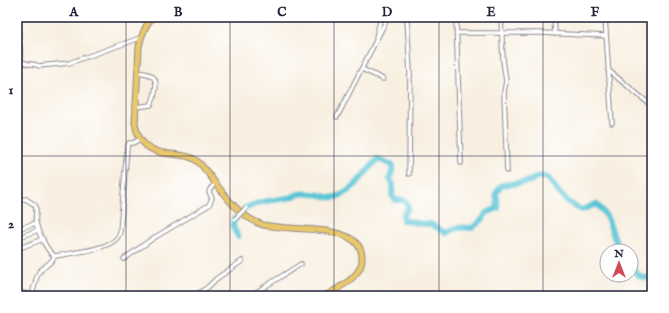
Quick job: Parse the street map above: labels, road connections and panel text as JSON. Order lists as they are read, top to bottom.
{
  "north": "top",
  "grid": {
    "columns": [
      "A",
      "B",
      "C",
      "D",
      "E",
      "F"
    ],
    "rows": ["1", "2"]
  }
}
